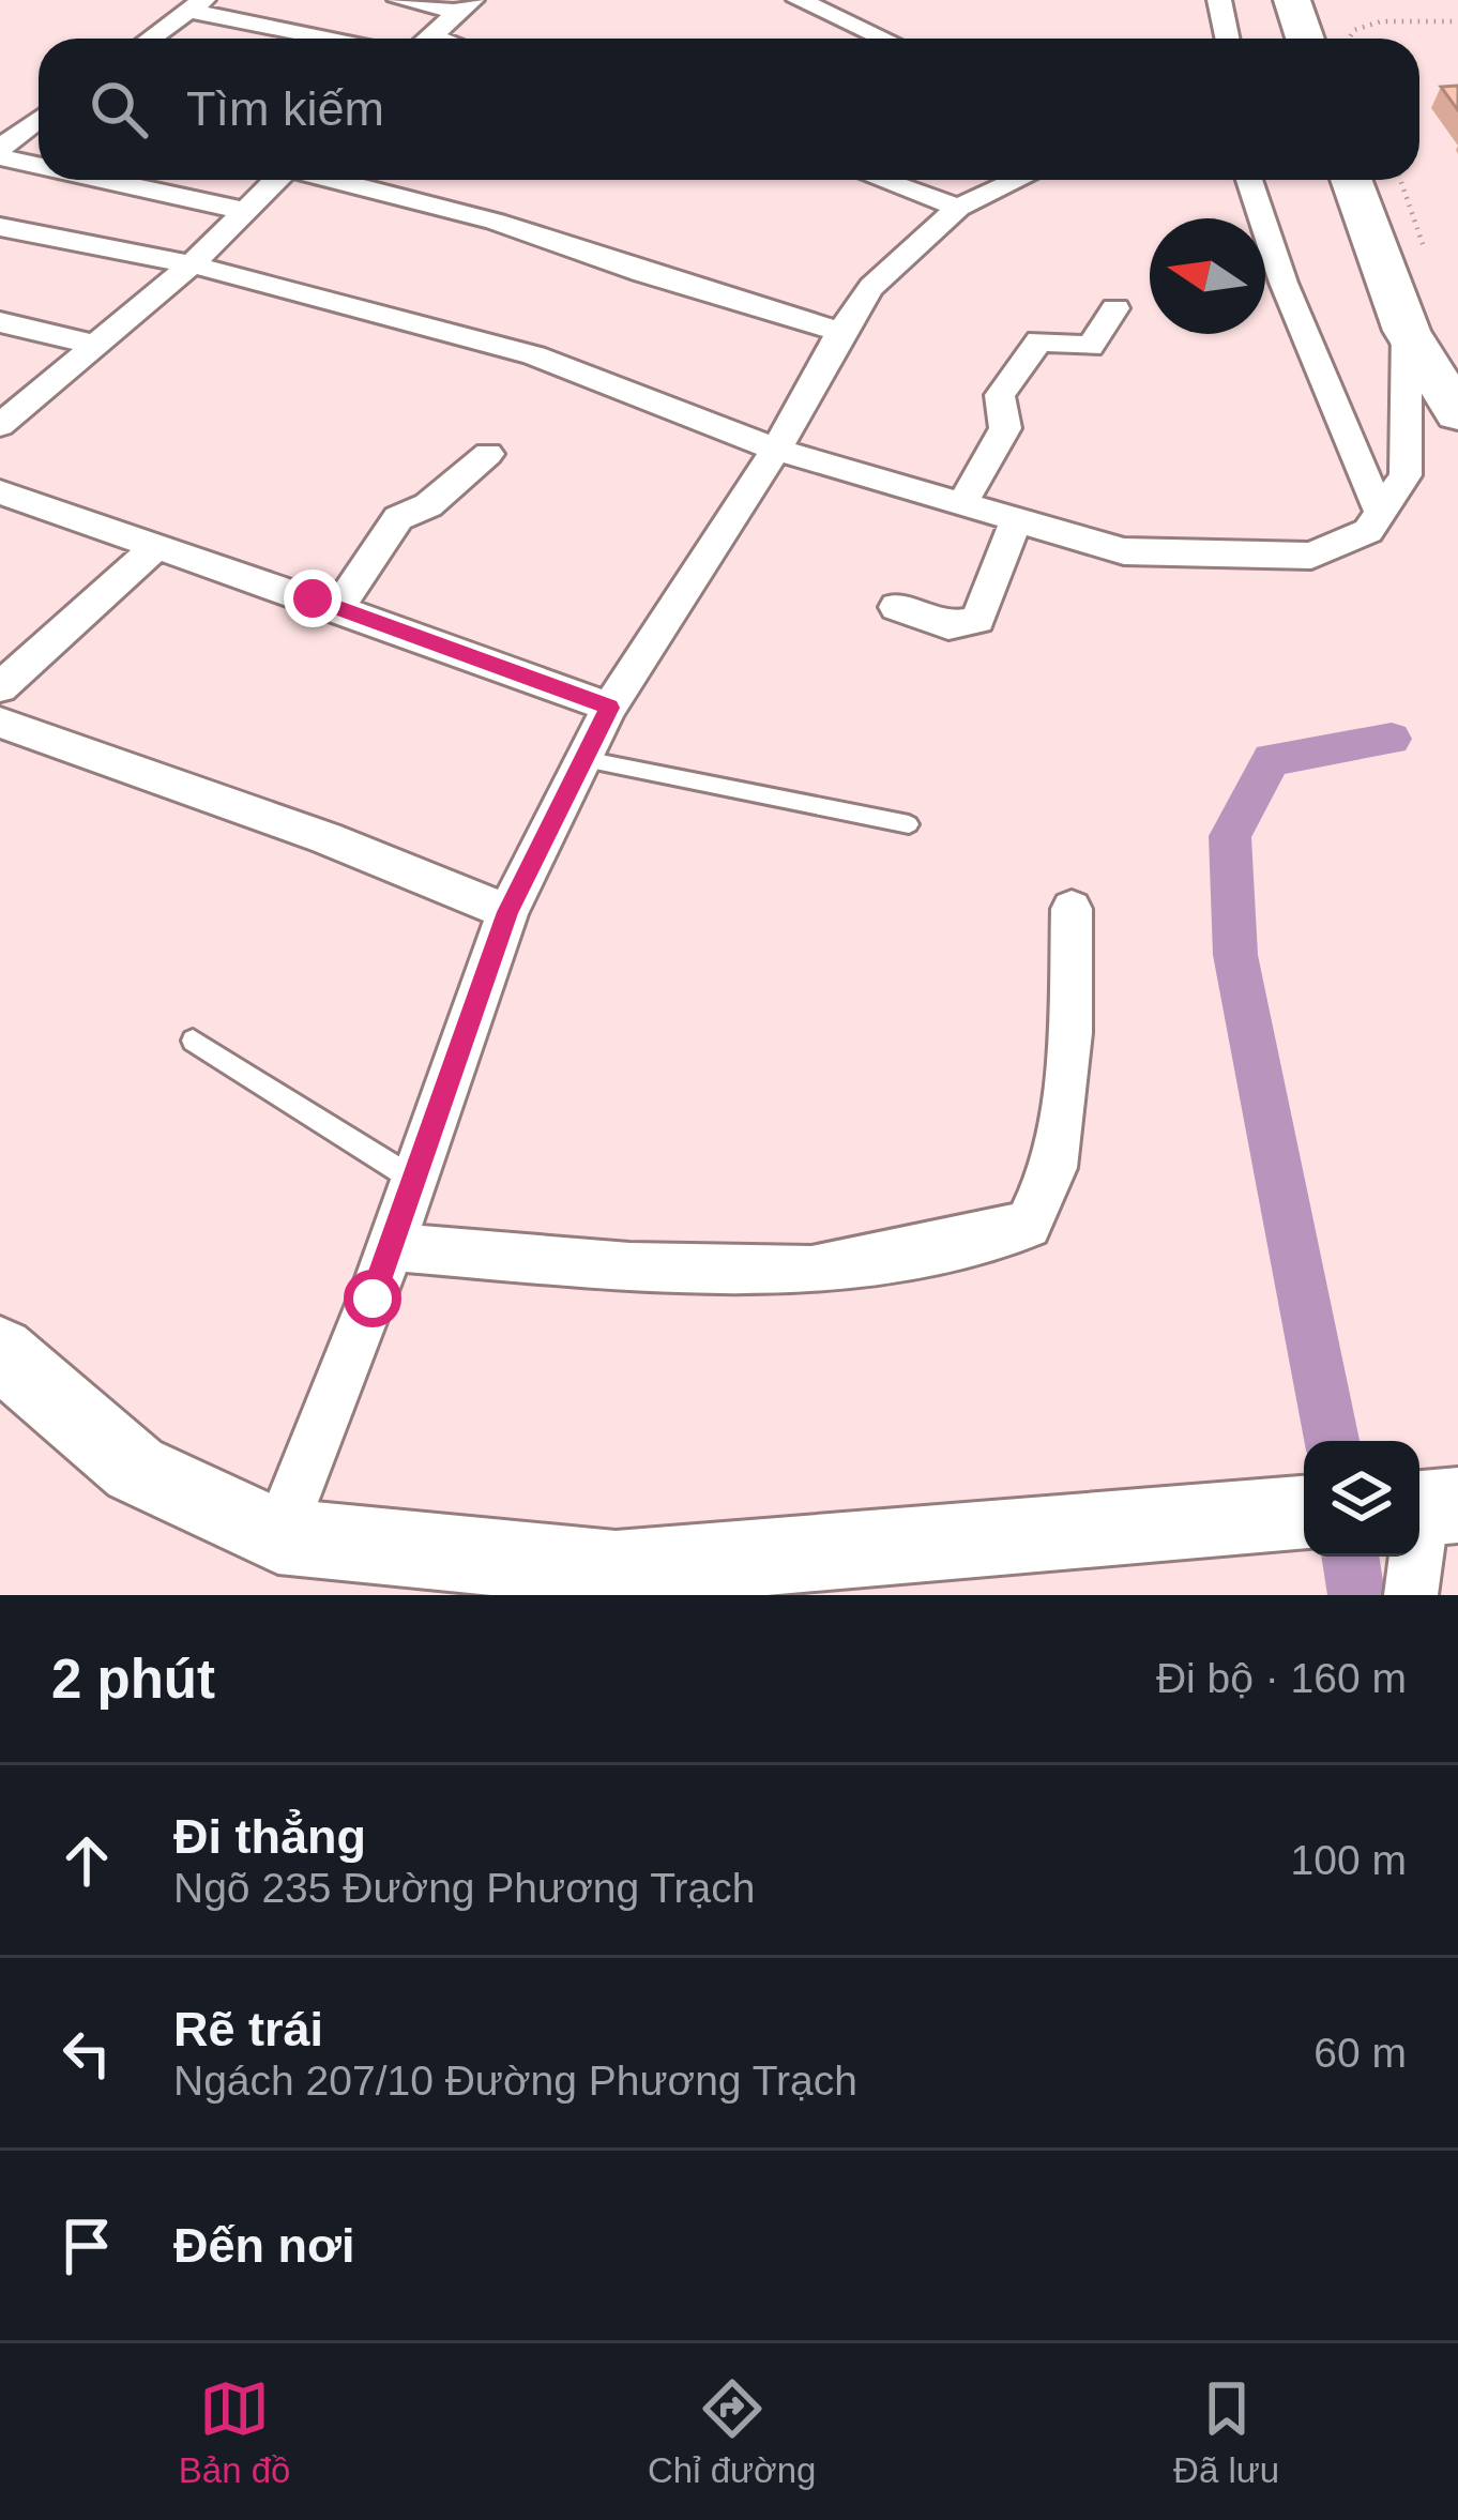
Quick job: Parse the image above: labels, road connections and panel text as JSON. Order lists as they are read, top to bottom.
{
  "north": "left",
  "page": {
    "search": "Tìm kiếm",
    "heading": ["2 phút", "Đi bộ · 160 m"],
    "list": [
      ["Đi thẳng", "Ngõ 235 Đường Phương Trạch", "100 m"],
      ["Rẽ trái", "Ngách 207/10 Đường Phương Trạch", "60 m"],
      "Đến nơi"
    ],
    "nav": ["Bản đồ", "Chỉ đường", "Đã lưu"]
  }
}
